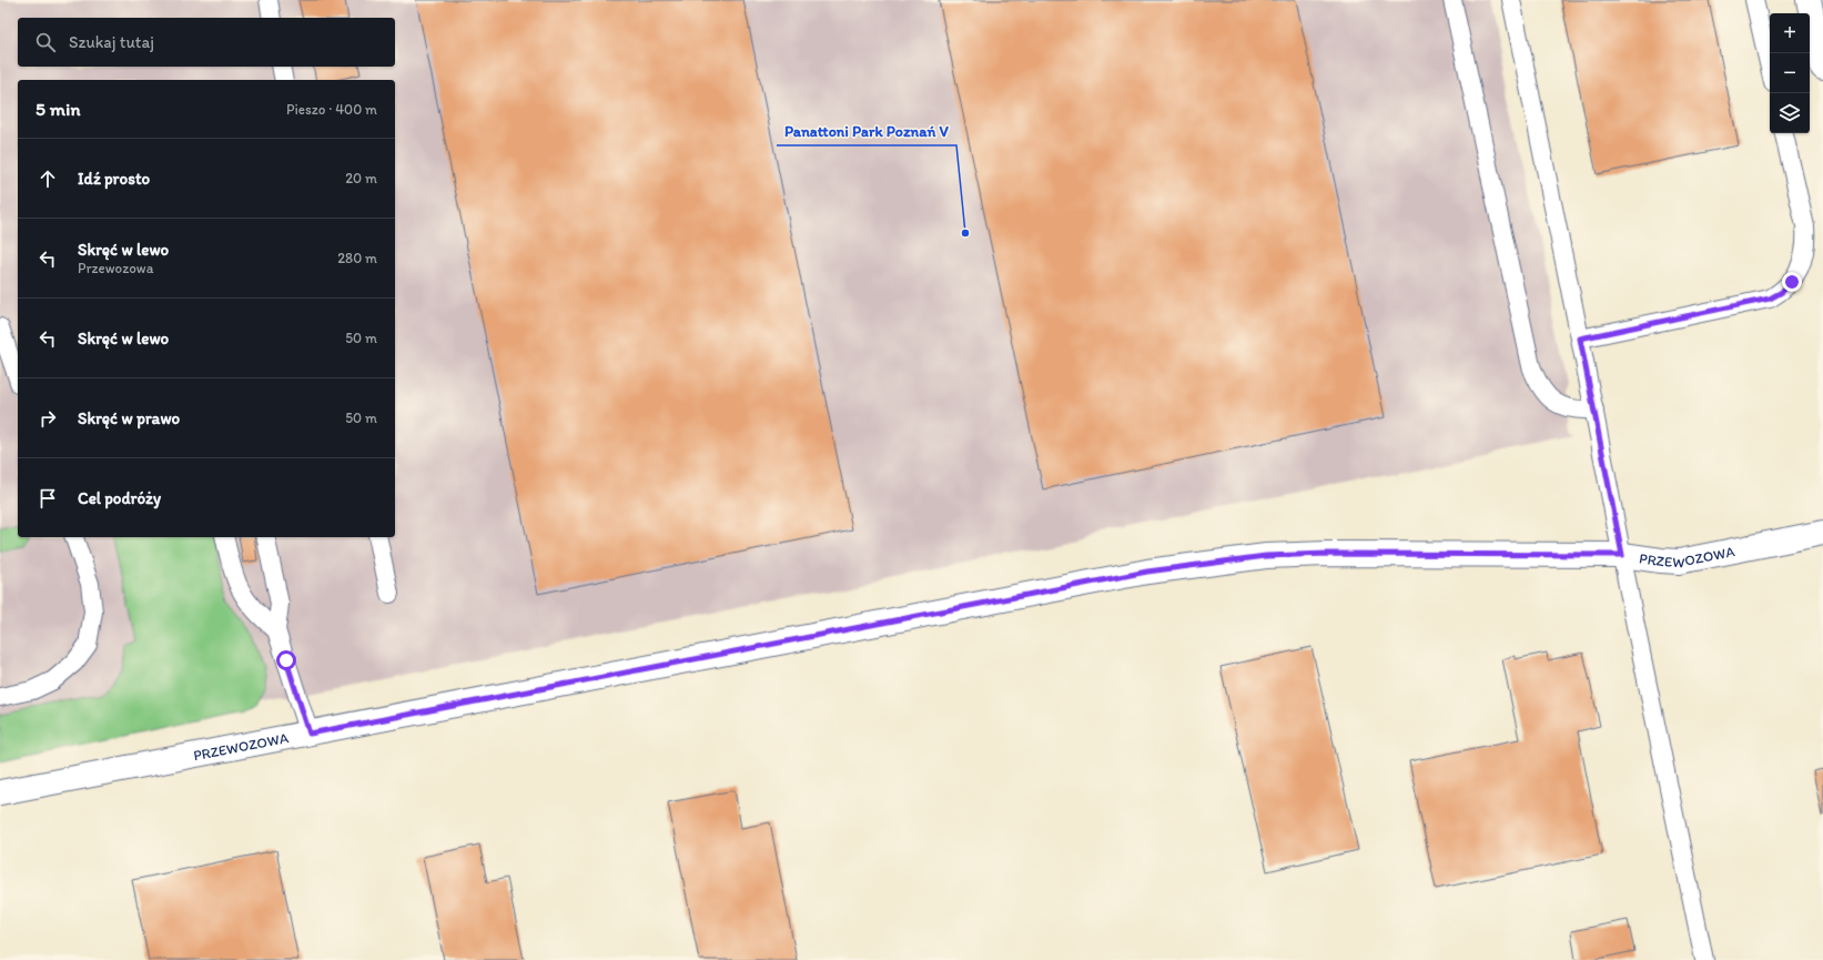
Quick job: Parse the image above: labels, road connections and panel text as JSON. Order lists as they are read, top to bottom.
{
  "streets": {
    "street": ["PRZEWOZOWA"]
  },
  "places": ["Panattoni Park Poznań V"],
  "page": {
    "map_buttons": ["+", "−"],
    "search": "Szukaj tutaj",
    "heading": ["5 min", "Pieszo · 400 m"],
    "list": [
      ["Idź prosto", "20 m"],
      ["Skręć w lewo", "Przewozowa", "280 m"],
      ["Skręć w lewo", "50 m"],
      ["Skręć w prawo", "50 m"],
      "Cel podróży"
    ]
  }
}
